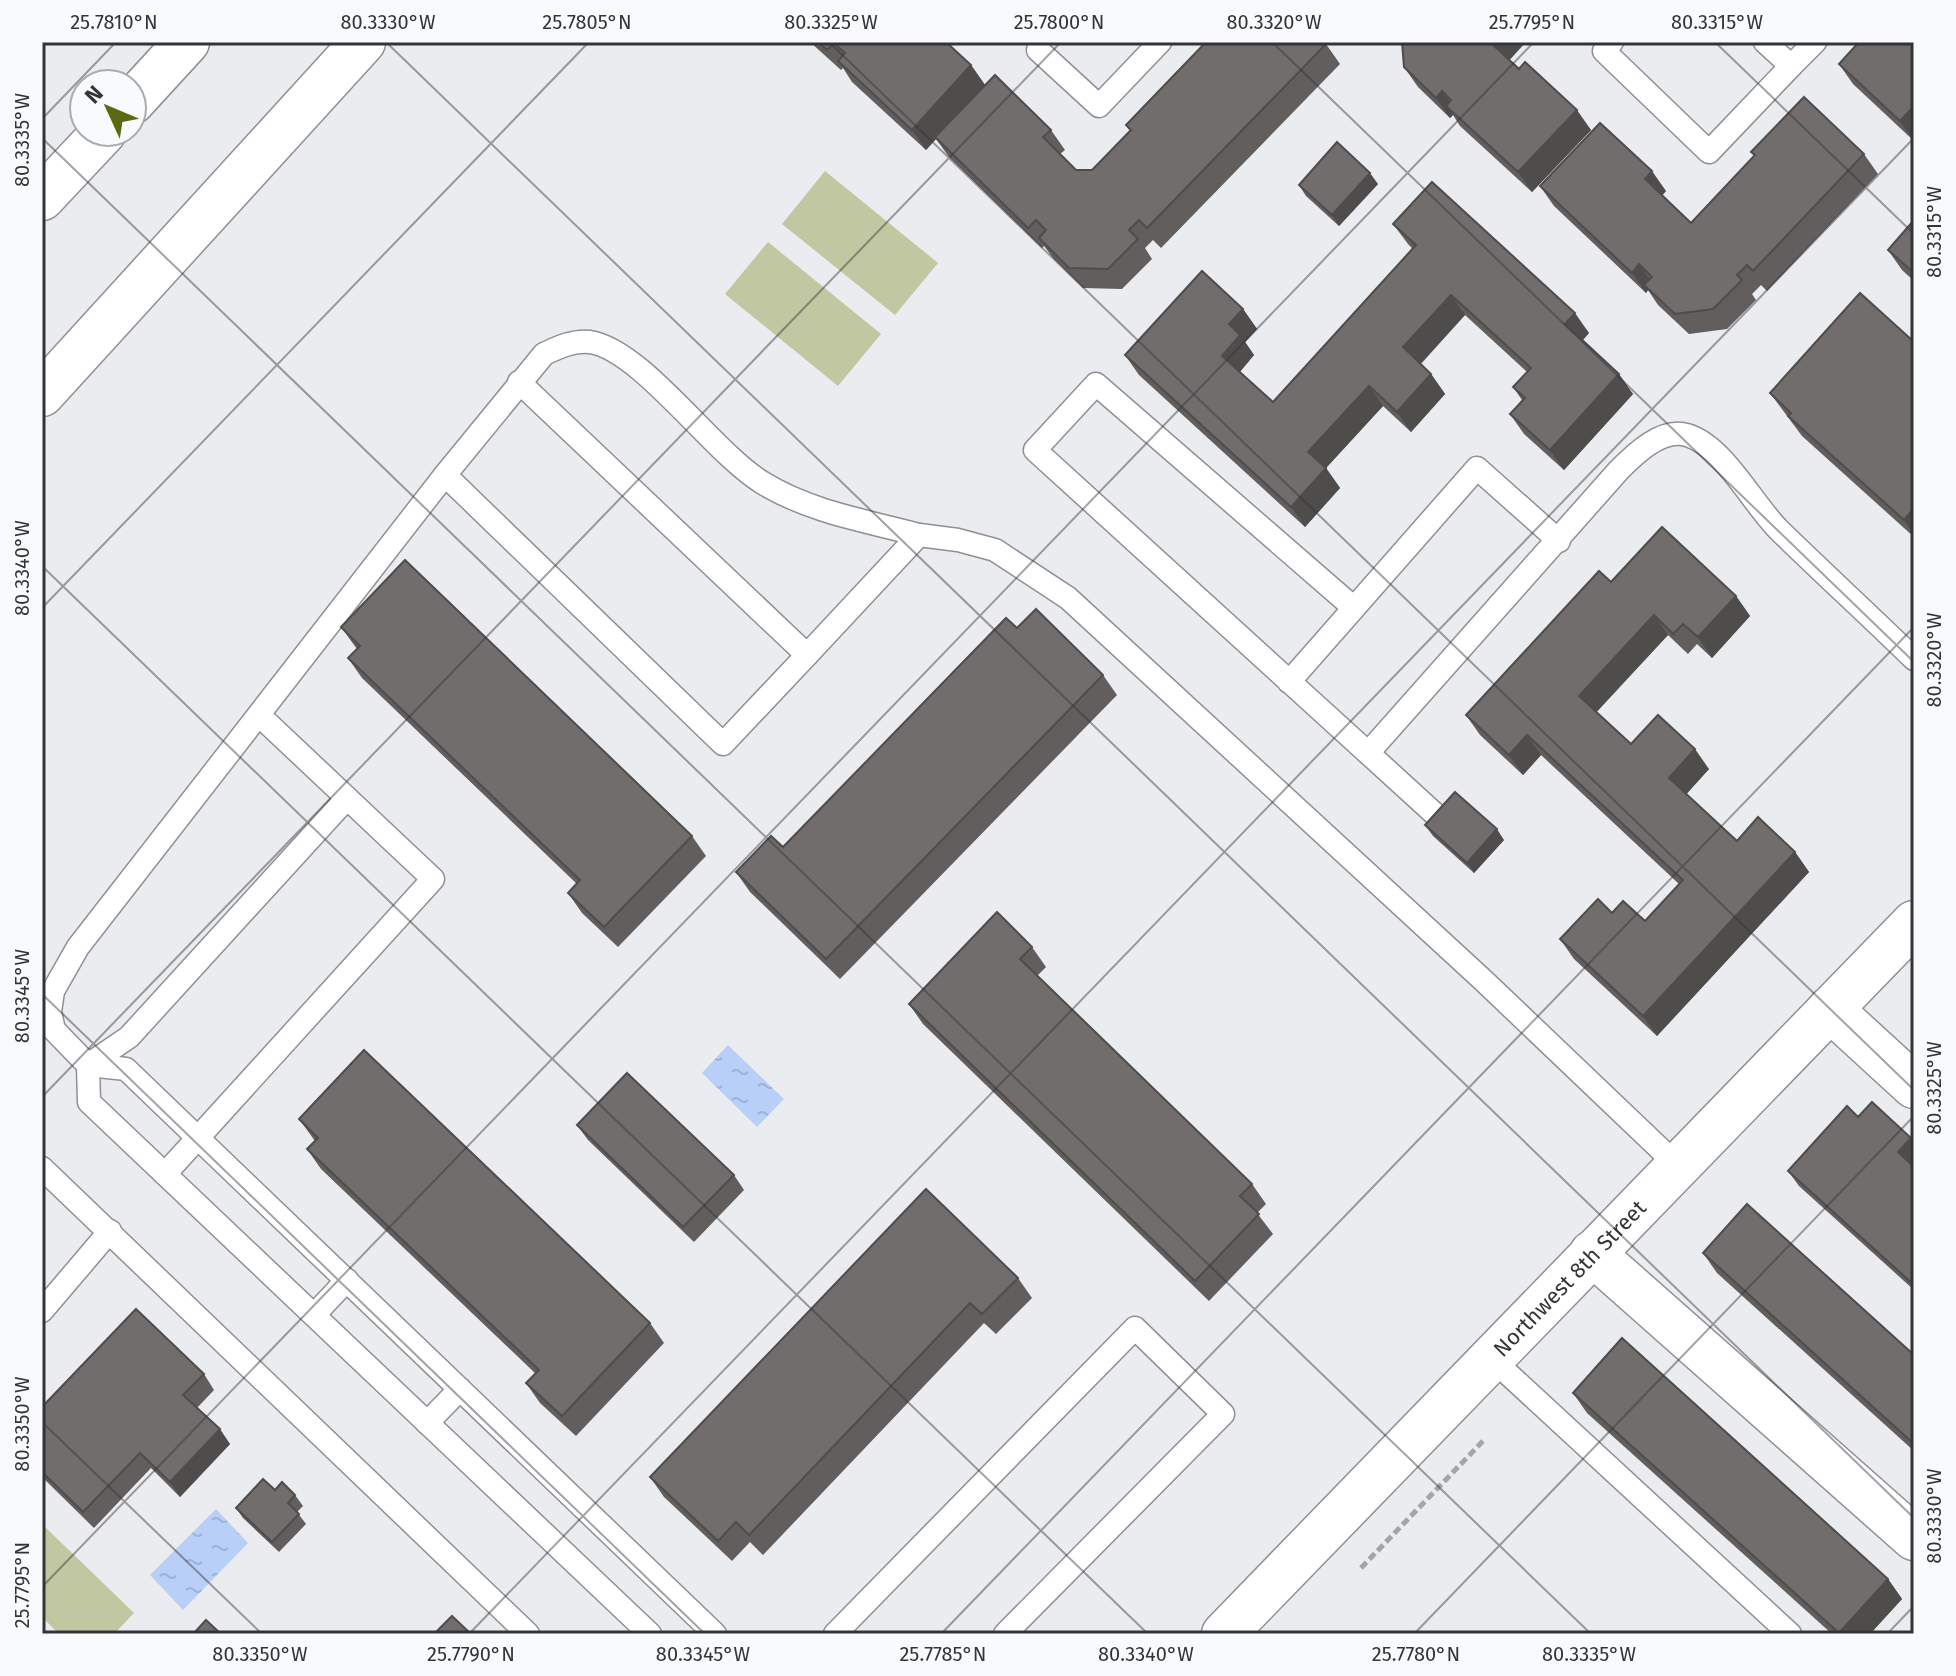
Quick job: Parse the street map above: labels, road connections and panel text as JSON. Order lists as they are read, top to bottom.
{
  "streets": {
    "main road": ["Northwest 8th Street"]
  },
  "north": "top left",
  "coordinates": [
    "25.7810°N",
    "80.3330°W",
    "25.7805°N",
    "80.3325°W",
    "25.7800°N",
    "80.3320°W",
    "25.7795°N",
    "80.3315°W",
    "80.3335°W",
    "80.3340°W",
    "80.3345°W",
    "80.3350°W",
    "25.7790°N",
    "25.7785°N",
    "25.7780°N"
  ]
}
